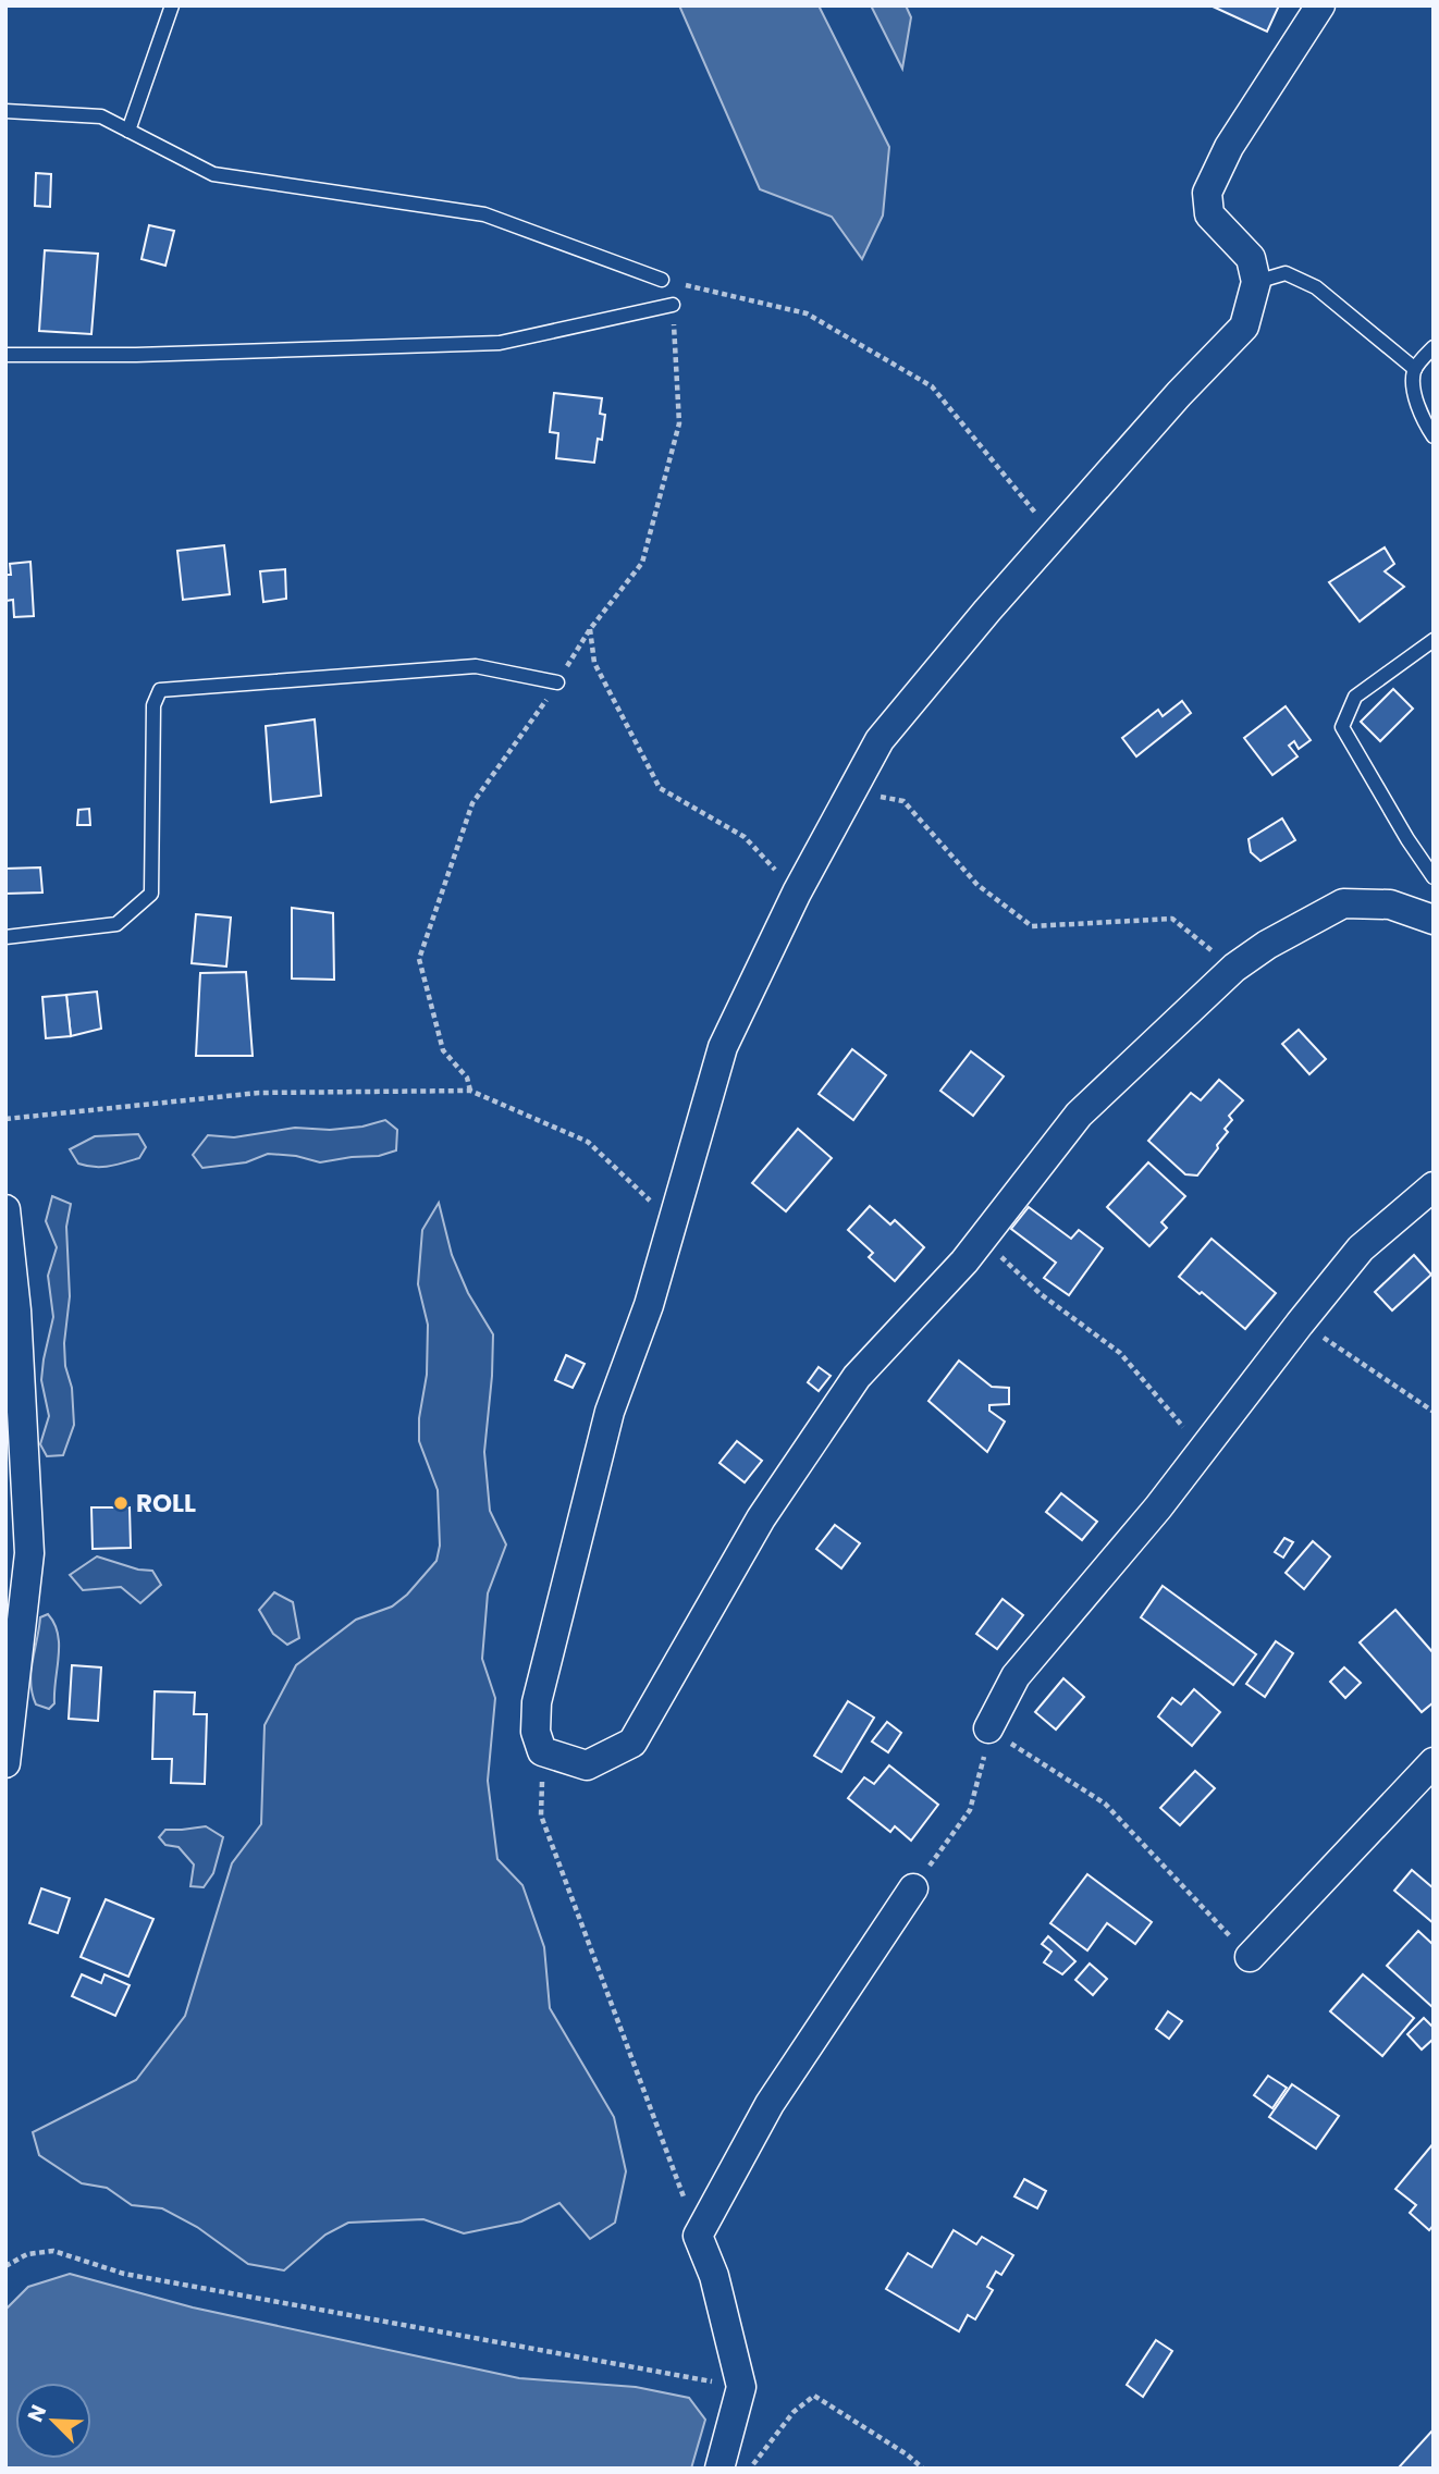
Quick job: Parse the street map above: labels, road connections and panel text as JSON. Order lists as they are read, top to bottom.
{
  "places": ["ROLL"],
  "north": "top left"
}
